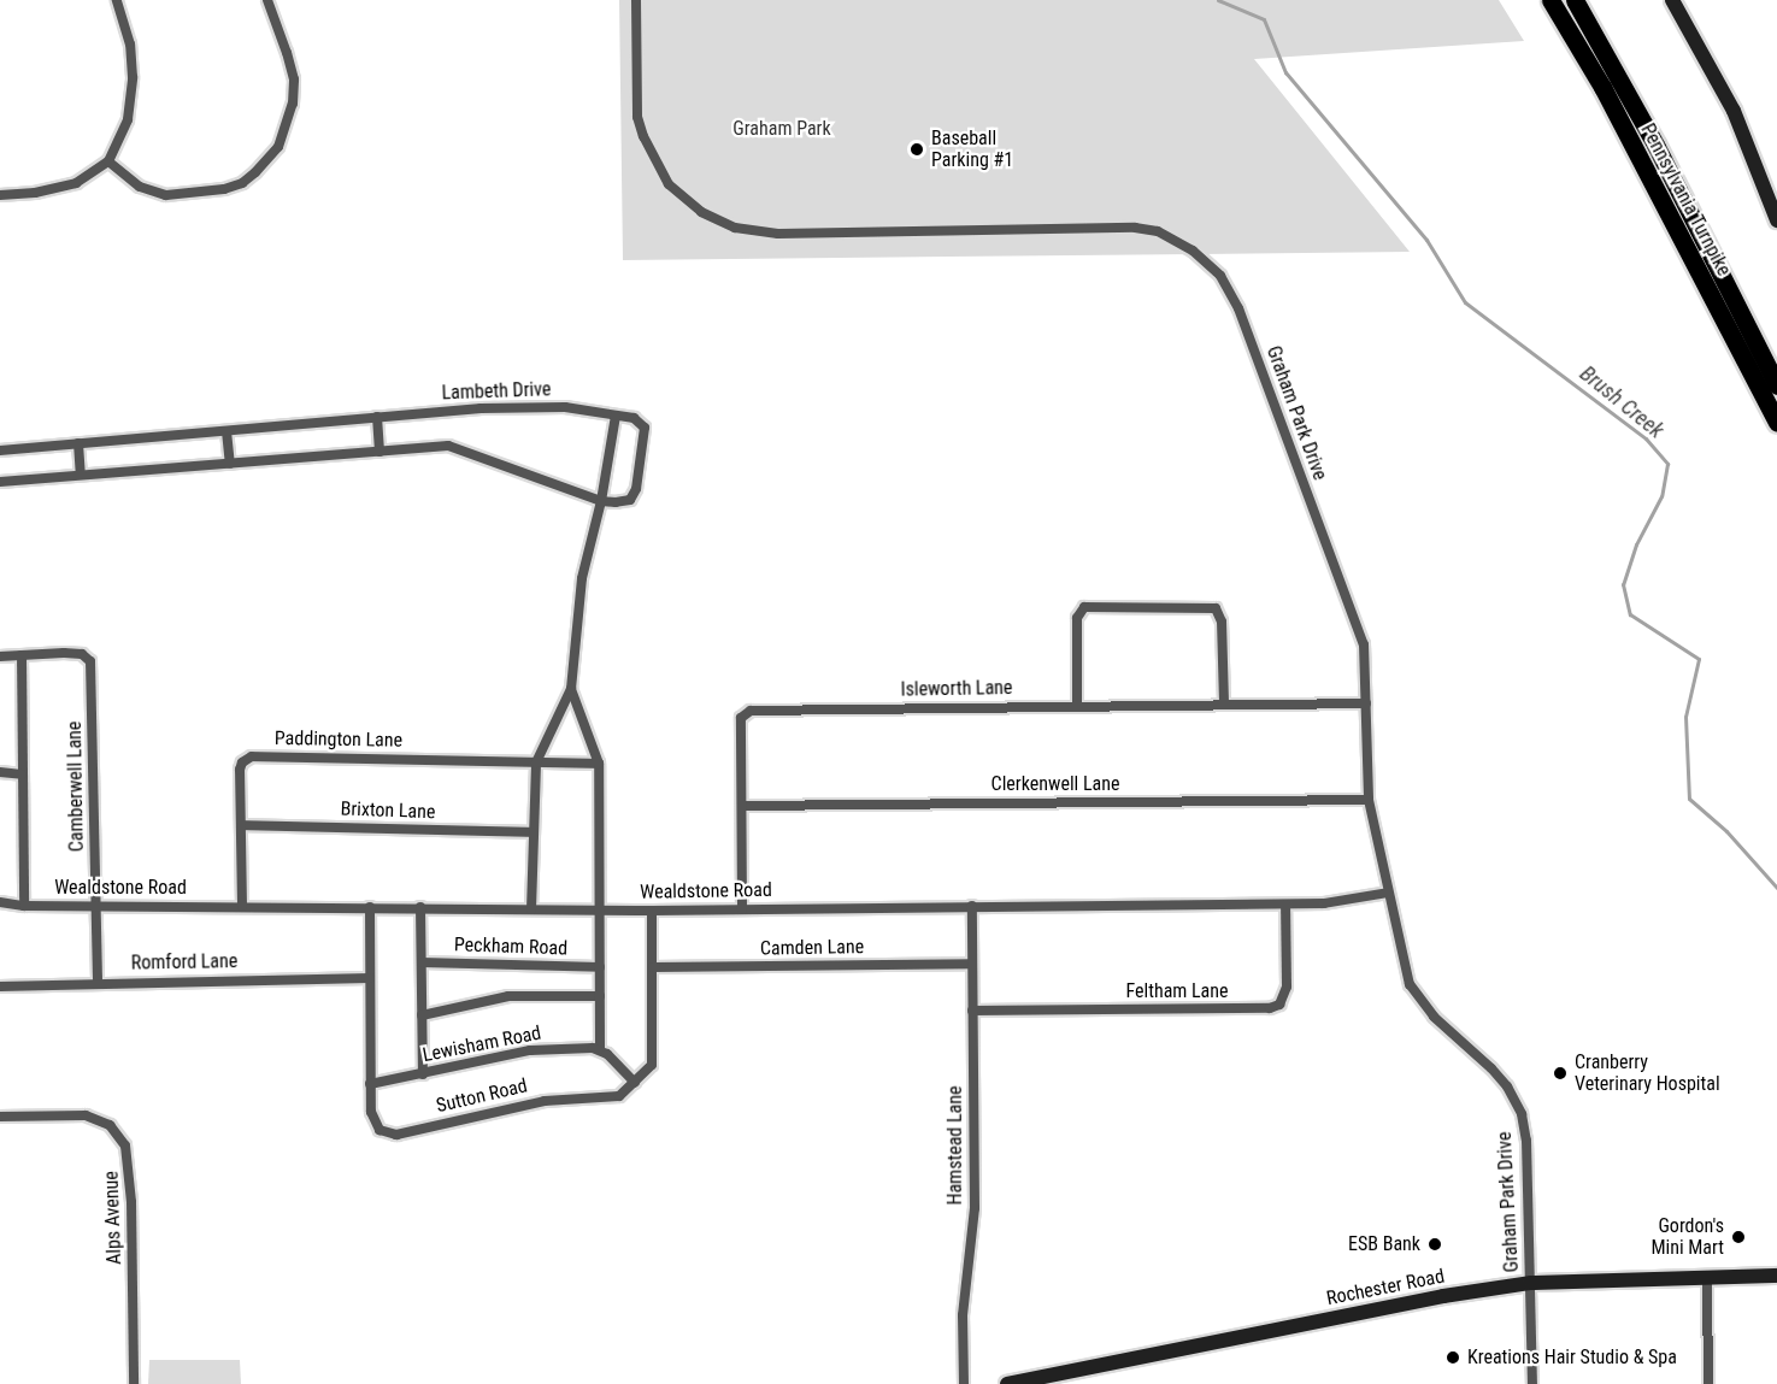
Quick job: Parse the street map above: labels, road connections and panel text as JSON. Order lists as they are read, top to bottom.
{
  "streets": {
    "highway": ["Pennsylvania Turnpike"],
    "street": [
      "Lambeth Drive",
      "Graham Park Drive",
      "Isleworth Lane",
      "Paddington Lane",
      "Clerkenwell Lane",
      "Camberwell Lane",
      "Brixton Lane",
      "Wealdstone Road",
      "Peckham Road",
      "Camden Lane",
      "Romford Lane",
      "Feltham Lane",
      "Lewisham Road",
      "Sutton Road",
      "Hamstead Lane",
      "Alps Avenue",
      "Rochester Road"
    ]
  },
  "crossings": [
    ["Graham Park Drive", "Isleworth Lane"],
    ["Graham Park Drive", "Clerkenwell Lane"],
    ["Graham Park Drive", "Wealdstone Road"],
    ["Graham Park Drive", "Rochester Road"],
    ["Isleworth Lane", "Clerkenwell Lane"],
    ["Isleworth Lane", "Wealdstone Road"],
    ["Paddington Lane", "Brixton Lane"],
    ["Paddington Lane", "Wealdstone Road"],
    ["Camberwell Lane", "Wealdstone Road"],
    ["Camberwell Lane", "Romford Lane"],
    ["Wealdstone Road", "Feltham Lane"],
    ["Wealdstone Road", "Sutton Road"],
    ["Wealdstone Road", "Hamstead Lane"],
    ["Camden Lane", "Hamstead Lane"],
    ["Romford Lane", "Sutton Road"],
    ["Feltham Lane", "Hamstead Lane"],
    ["Lewisham Road", "Sutton Road"]
  ],
  "water": ["Brush Creek"],
  "parks": ["Graham Park"],
  "places": [
    "Baseball Parking #1",
    "Cranberry Veterinary Hospital",
    "Gordon's Mini Mart",
    "ESB Bank",
    "Kreations Hair Studio & Spa"
  ]
}
